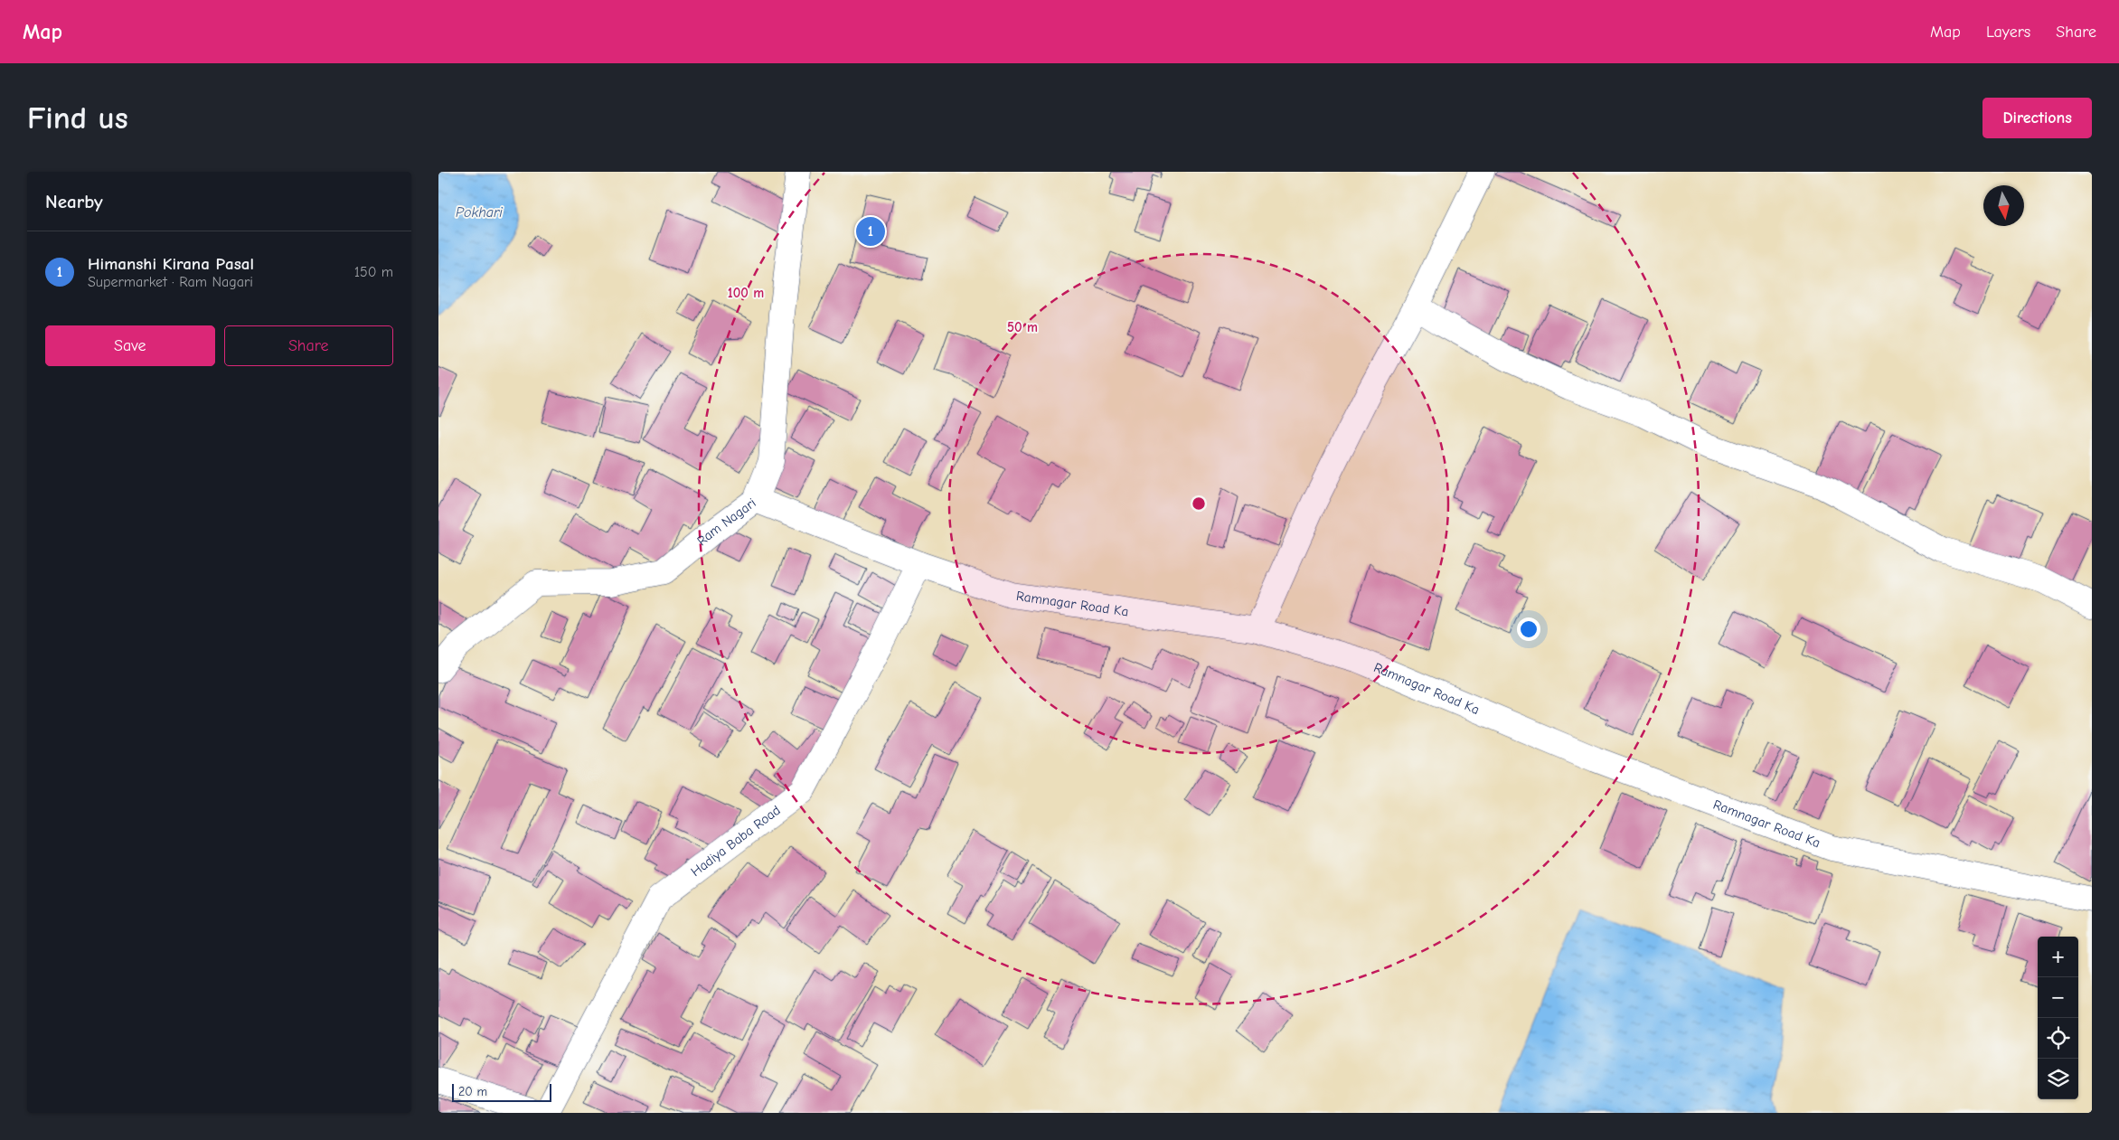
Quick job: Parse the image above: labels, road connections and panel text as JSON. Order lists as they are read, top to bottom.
{
  "streets": {
    "street": ["Ram Nagari", "Ramnagar Road Ka", "Hadiya Baba Road"]
  },
  "crossings": [
    ["Ram Nagari", "Ramnagar Road Ka"],
    ["Ramnagar Road Ka", "Hadiya Baba Road"]
  ],
  "water": ["Pokhari"],
  "scale_bar": "20 m",
  "north": "bottom",
  "page": {
    "header": "Map",
    "nav": ["Map", "Layers", "Share"],
    "buttons": [
      "Directions",
      ["Save", "Share"]
    ],
    "title": "Find us",
    "heading": "Nearby",
    "pins": "1",
    "list": [
      {
        "mark": "1",
        "name": "Himanshi Kirana Pasal",
        "note": "Supermarket · Ram Nagari",
        "value": "150 m"
      }
    ],
    "map_buttons": ["+", "−"],
    "scale": "20 m"
  },
  "rings": ["100 m", "50 m"]
}
